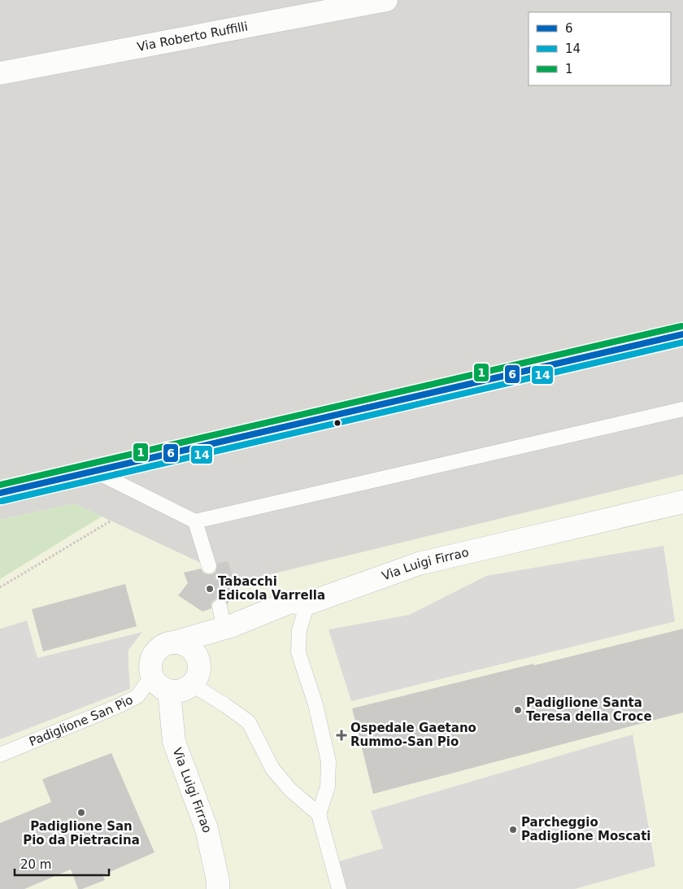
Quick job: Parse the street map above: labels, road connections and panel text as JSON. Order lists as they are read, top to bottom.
{
  "streets": {
    "street": ["Via Roberto Ruffilli", "Via Luigi Firrao"],
    "lane": ["Padiglione San Pio"]
  },
  "crossings": [
    ["Via Luigi Firrao", "Padiglione San Pio"]
  ],
  "places": {
    "other": [
      "Tabacchi Edicola Varrella",
      "Padiglione Santa Teresa della Croce",
      "Padiglione San Pio da Pietracina",
      "Parcheggio Padiglione Moscati"
    ],
    "health": ["Ospedale Gaetano Rummo-San Pio"]
  },
  "lines": ["transit line 1", "transit line 6", "transit line 14"],
  "legend": ["6", "14", "1"],
  "scale_bar": "20 m"
}
